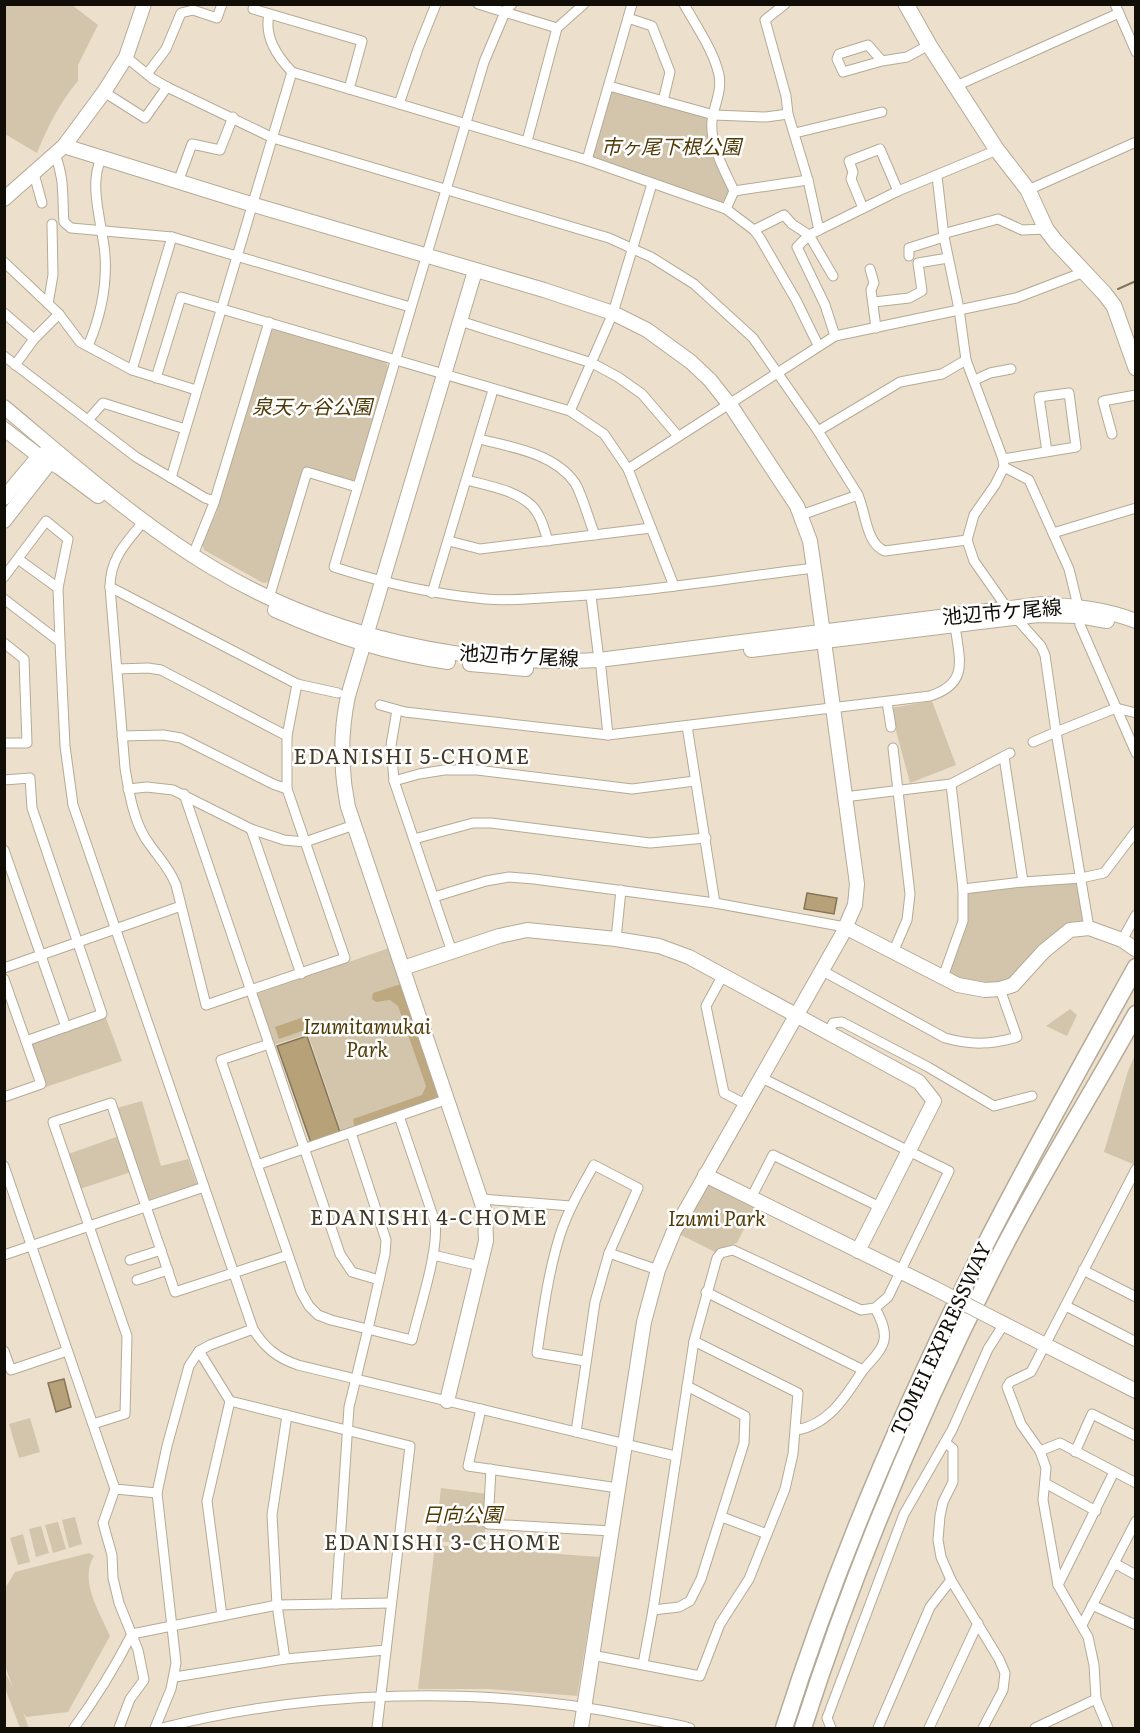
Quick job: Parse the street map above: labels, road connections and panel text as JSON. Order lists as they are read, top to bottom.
{
  "streets": {
    "highway": ["TOMEI EXPRESSWAY"],
    "street": ["池辺市ケ尾線"]
  },
  "districts": ["EDANISHI 5-CHOME", "EDANISHI 4-CHOME", "EDANISHI 3-CHOME"],
  "parks": [
    "市ヶ尾下根公園",
    "泉天ヶ谷公園",
    "Izumitamukai Park",
    "Izumi Park",
    "日向公園"
  ]
}
